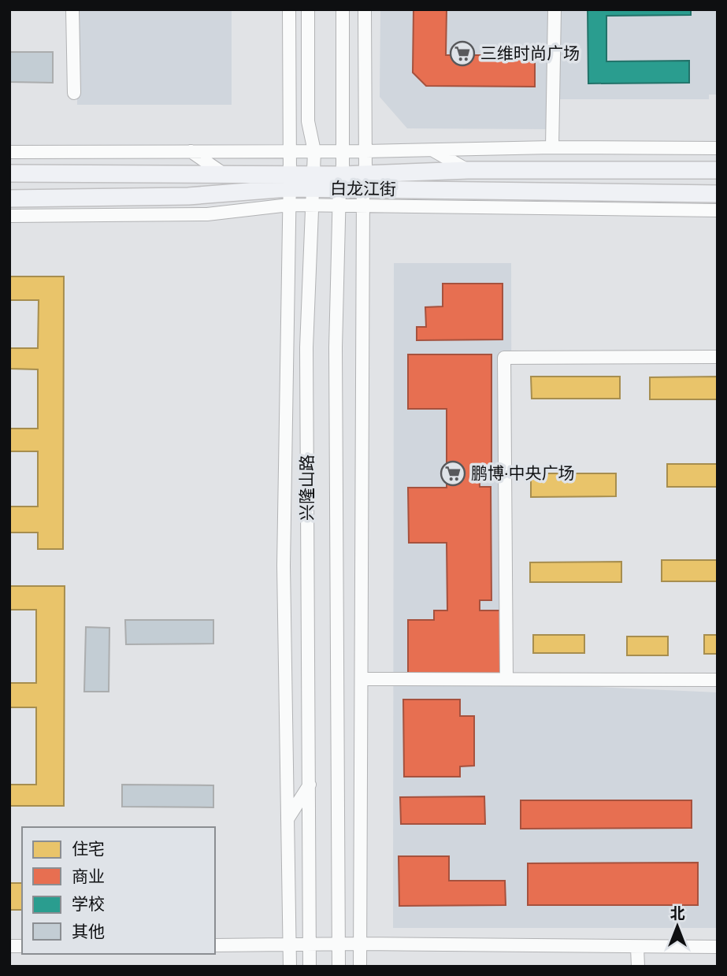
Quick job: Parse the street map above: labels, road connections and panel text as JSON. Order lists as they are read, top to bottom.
{
  "streets": {
    "main road": ["白龙江街"],
    "street": ["兴隆山路"]
  },
  "crossings": [
    ["白龙江街", "兴隆山路"]
  ],
  "places": {
    "supermarket": ["三维时尚广场", "鹏博·中央广场"]
  },
  "legend": [
    "住宅",
    "商业",
    "学校",
    "其他"
  ],
  "north": "top"
}
